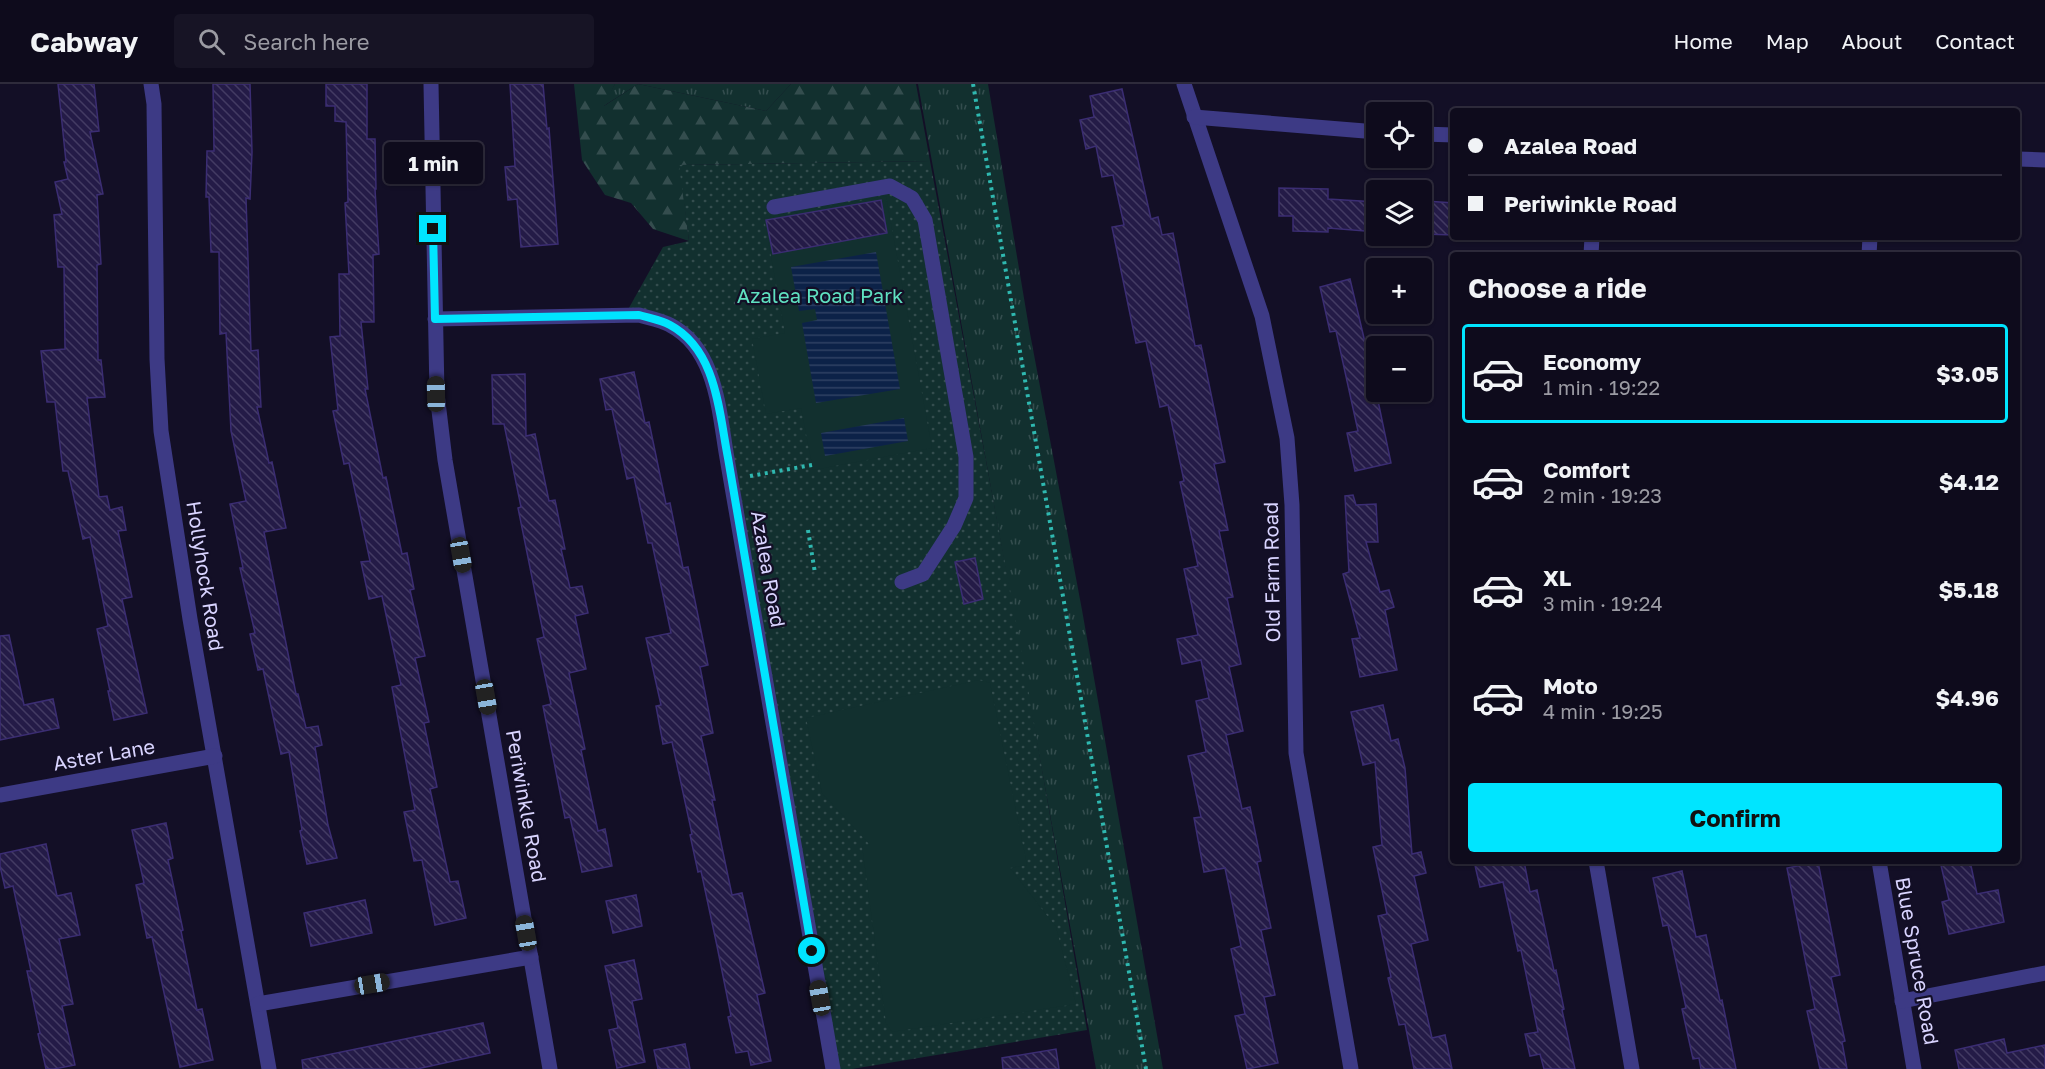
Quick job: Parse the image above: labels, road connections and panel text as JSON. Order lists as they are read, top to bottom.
{
  "streets": {
    "street": [
      "Azalea Road",
      "Old Farm Road",
      "Hollyhock Road",
      "Aster Lane",
      "Periwinkle Road",
      "Blue Spruce Road"
    ]
  },
  "crossings": [
    ["Azalea Road", "Periwinkle Road"],
    ["Hollyhock Road", "Aster Lane"]
  ],
  "parks": ["Azalea Road Park"],
  "page": {
    "header": "Cabway",
    "search": "Search here",
    "nav": [
      "Home",
      "Map",
      "About",
      "Contact"
    ],
    "map_buttons": ["+", "−"],
    "banner": ["Azalea Road", "Periwinkle Road"],
    "bubble": "1 min",
    "heading": "Choose a ride",
    "list": [
      {
        "name": "Economy",
        "note": "1 min · 19:22",
        "value": "$3.05"
      },
      {
        "name": "Comfort",
        "note": "2 min · 19:23",
        "value": "$4.12"
      },
      {
        "name": "XL",
        "note": "3 min · 19:24",
        "value": "$5.18"
      },
      {
        "name": "Moto",
        "note": "4 min · 19:25",
        "value": "$4.96"
      }
    ],
    "buttons": "Confirm"
  }
}
